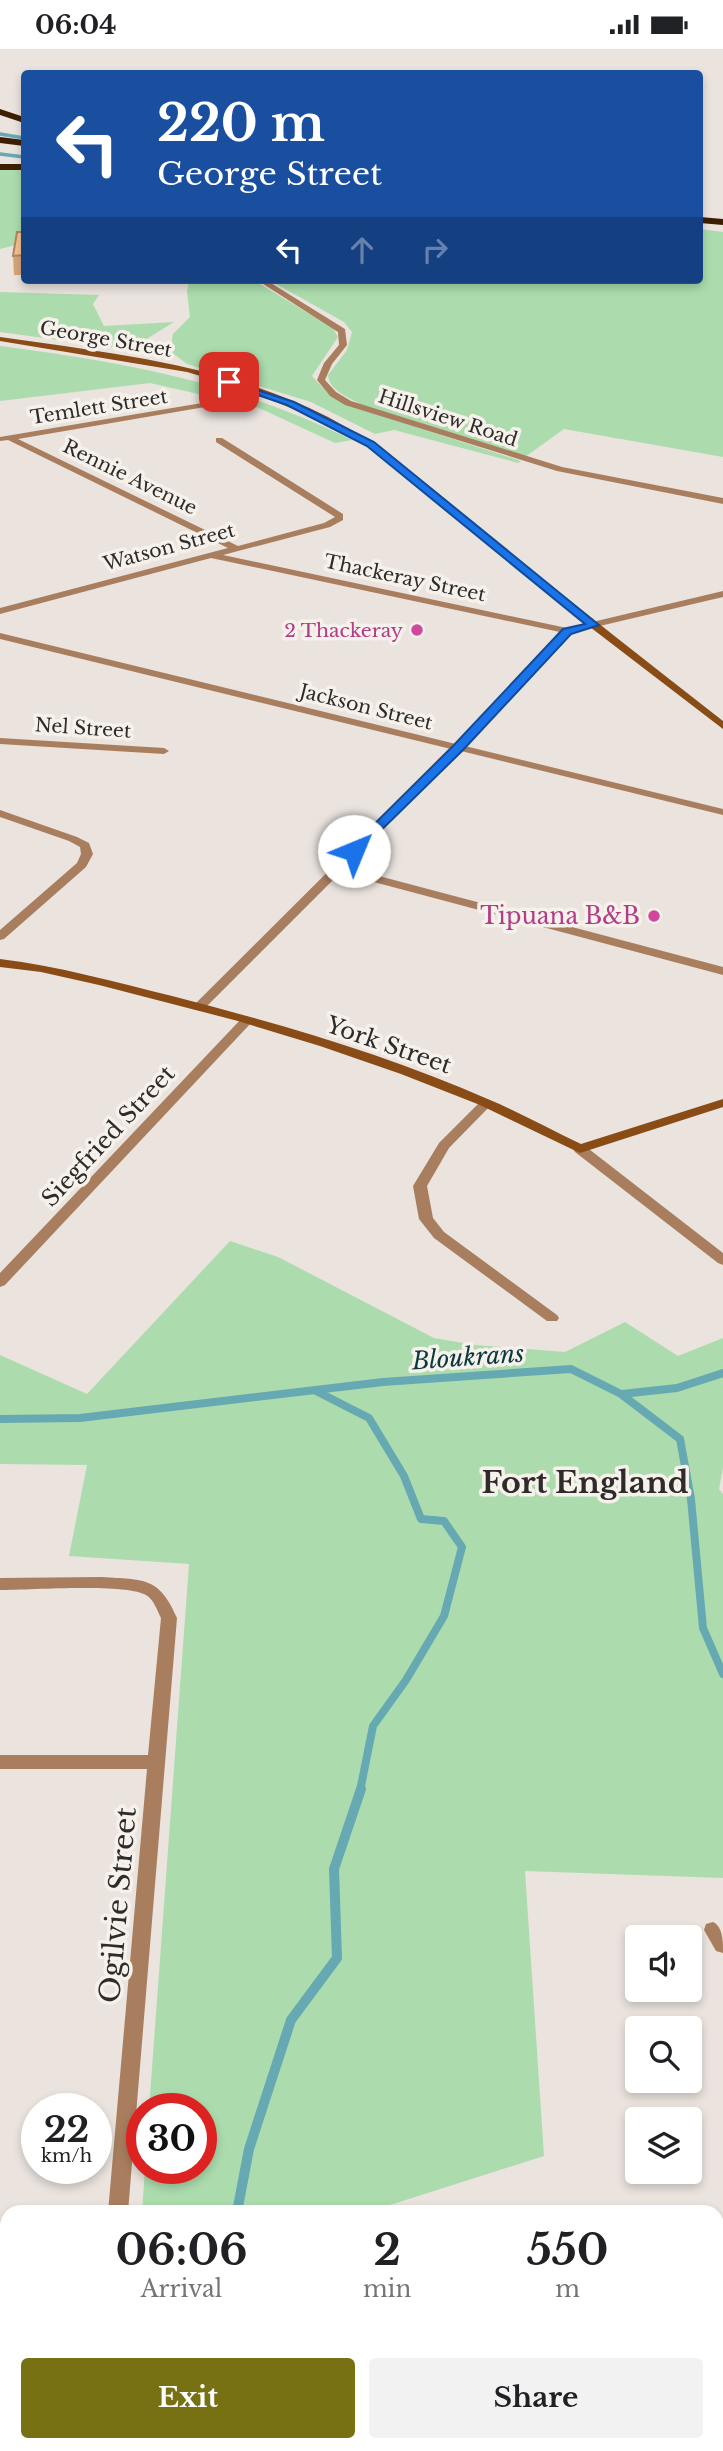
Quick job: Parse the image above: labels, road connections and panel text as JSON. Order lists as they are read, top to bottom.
{
  "streets": {
    "main road": ["George Street", "York Street"],
    "street": [
      "Temlett Street",
      "Hillsview Road",
      "Rennie Avenue",
      "Watson Street",
      "Thackeray Street",
      "Jackson Street",
      "Nel Street",
      "Siegfried Street",
      "Ogilvie Street"
    ]
  },
  "crossings": [
    ["George Street", "Thackeray Street"],
    ["Temlett Street", "Rennie Avenue"],
    ["Rennie Avenue", "Watson Street"],
    ["Watson Street", "Thackeray Street"],
    ["York Street", "Siegfried Street"]
  ],
  "districts": ["Fort England"],
  "water": ["Bloukrans"],
  "places": ["2 Thackeray", "Tipuana B&B"],
  "page": {
    "status": "06:04",
    "turn": ["220 m", "George Street"],
    "speed": "22 km/h",
    "limit": "30",
    "eta": [
      "06:06",
      "Arrival",
      "2",
      "min",
      "550",
      "m"
    ],
    "buttons": ["Exit", "Share"]
  }
}
